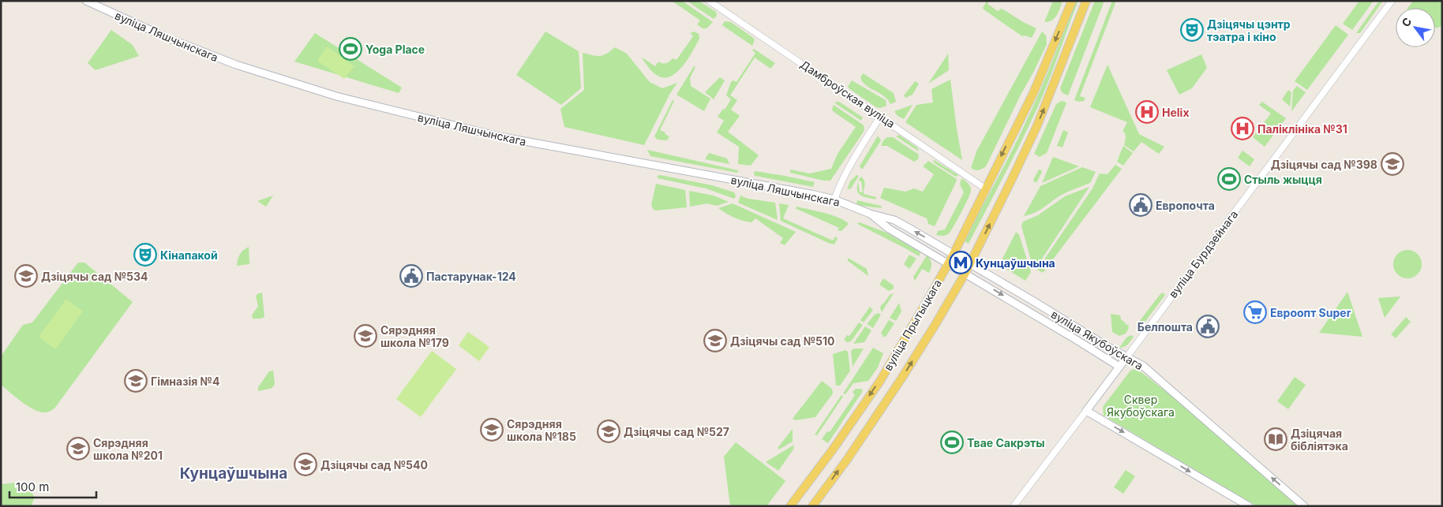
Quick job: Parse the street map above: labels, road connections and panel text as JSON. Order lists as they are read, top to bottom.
{
  "streets": {
    "main road": [
      "вуліца Ляшчынскага",
      "вуліца Бурдзейнага",
      "вуліца Прытыцкага",
      "вуліца Якубоўскага"
    ],
    "street": ["Дамброўская вуліца"]
  },
  "crossings": [
    ["вуліца Ляшчынскага", "вуліца Прытыцкага"],
    ["вуліца Ляшчынскага", "вуліца Якубоўскага"],
    ["Дамброўская вуліца", "вуліца Прытыцкага"],
    ["вуліца Бурдзейнага", "вуліца Якубоўскага"],
    ["вуліца Прытыцкага", "вуліца Якубоўскага"]
  ],
  "districts": ["Кунцаўшчына"],
  "parks": ["Сквер Якубоўскага"],
  "places": {
    "theatre": ["Дзіцячы цэнтр тэатра і кіно", "Кінапакой"],
    "sports": ["Yoga Place", "Стыль жыцця", "Твае Сакрэты"],
    "hospital": ["Helix", "Паліклініка №31"],
    "school or university": [
      "Дзіцячы сад №398",
      "Дзіцячы сад №534",
      "Сярэдняя школа №179",
      "Дзіцячы сад №510",
      "Гімназія №4",
      "Сярэдняя школа №185",
      "Дзіцячы сад №527",
      "Сярэдняя школа №201",
      "Дзіцячы сад №540"
    ],
    "public building": ["Европочта", "Пастарунак-124", "Белпошта"],
    "metro station": ["Кунцаўшчына"],
    "supermarket": ["Евроопт Super"],
    "library": ["Дзіцячая бібліятэка"]
  },
  "scale_bar": "100 m",
  "north": "top left"
}
